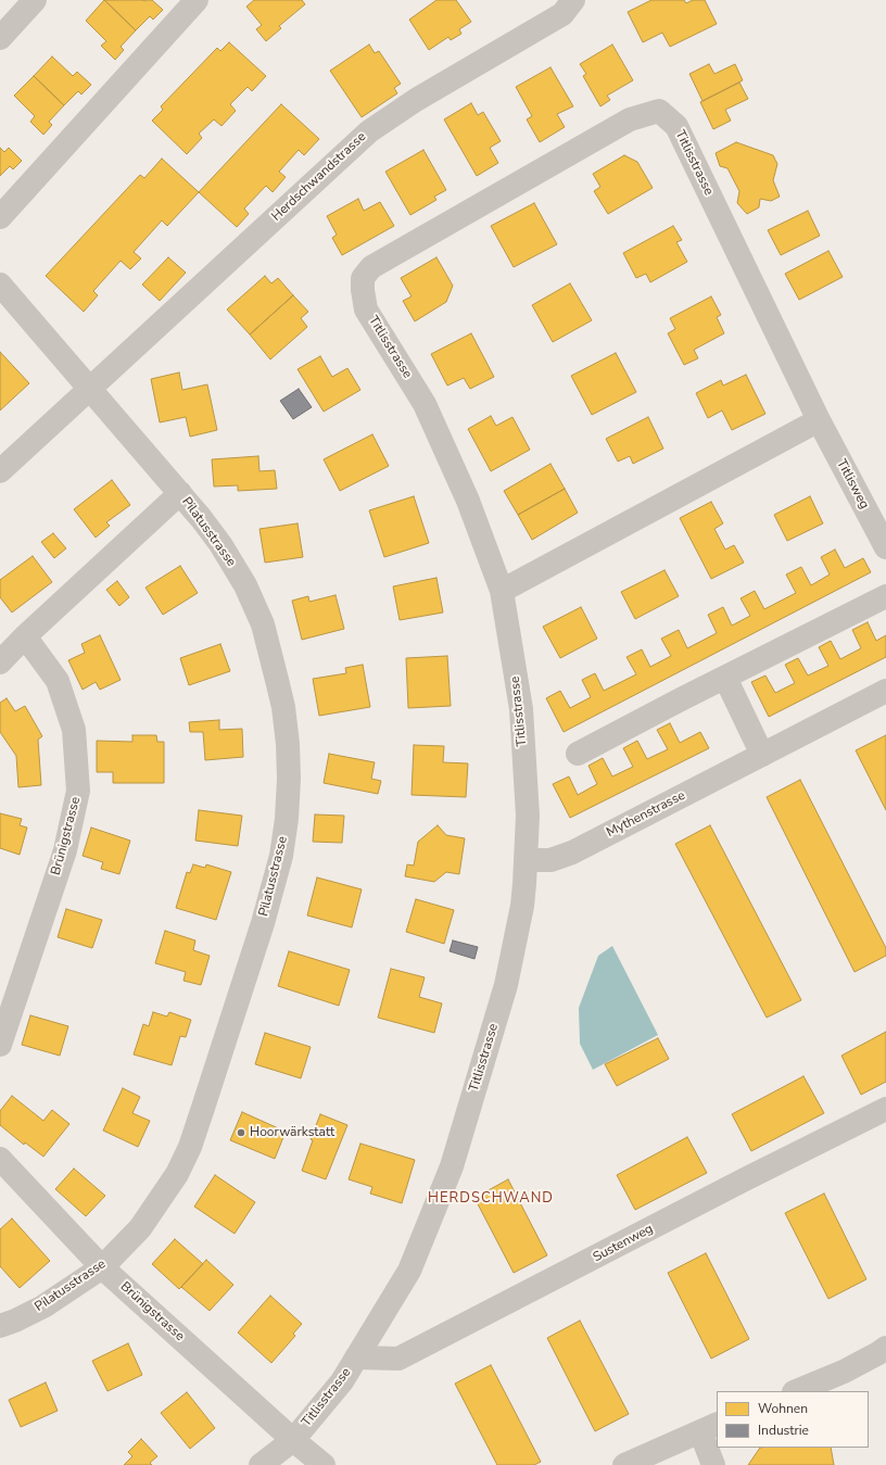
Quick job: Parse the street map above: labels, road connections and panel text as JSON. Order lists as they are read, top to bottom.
{
  "streets": {
    "street": [
      "Titlisstrasse",
      "Herdschwandstrasse",
      "Titlisweg",
      "Pilatusstrasse",
      "Mythenstrasse",
      "Brünigstrasse",
      "Sustenweg"
    ]
  },
  "crossings": [
    ["Titlisstrasse", "Titlisweg"],
    ["Titlisstrasse", "Mythenstrasse"],
    ["Titlisstrasse", "Brünigstrasse"],
    ["Titlisstrasse", "Sustenweg"],
    ["Herdschwandstrasse", "Pilatusstrasse"],
    ["Pilatusstrasse", "Brünigstrasse"]
  ],
  "districts": ["HERDSCHWAND"],
  "places": ["Hoorwärkstatt"],
  "legend": ["Wohnen", "Industrie"]
}
